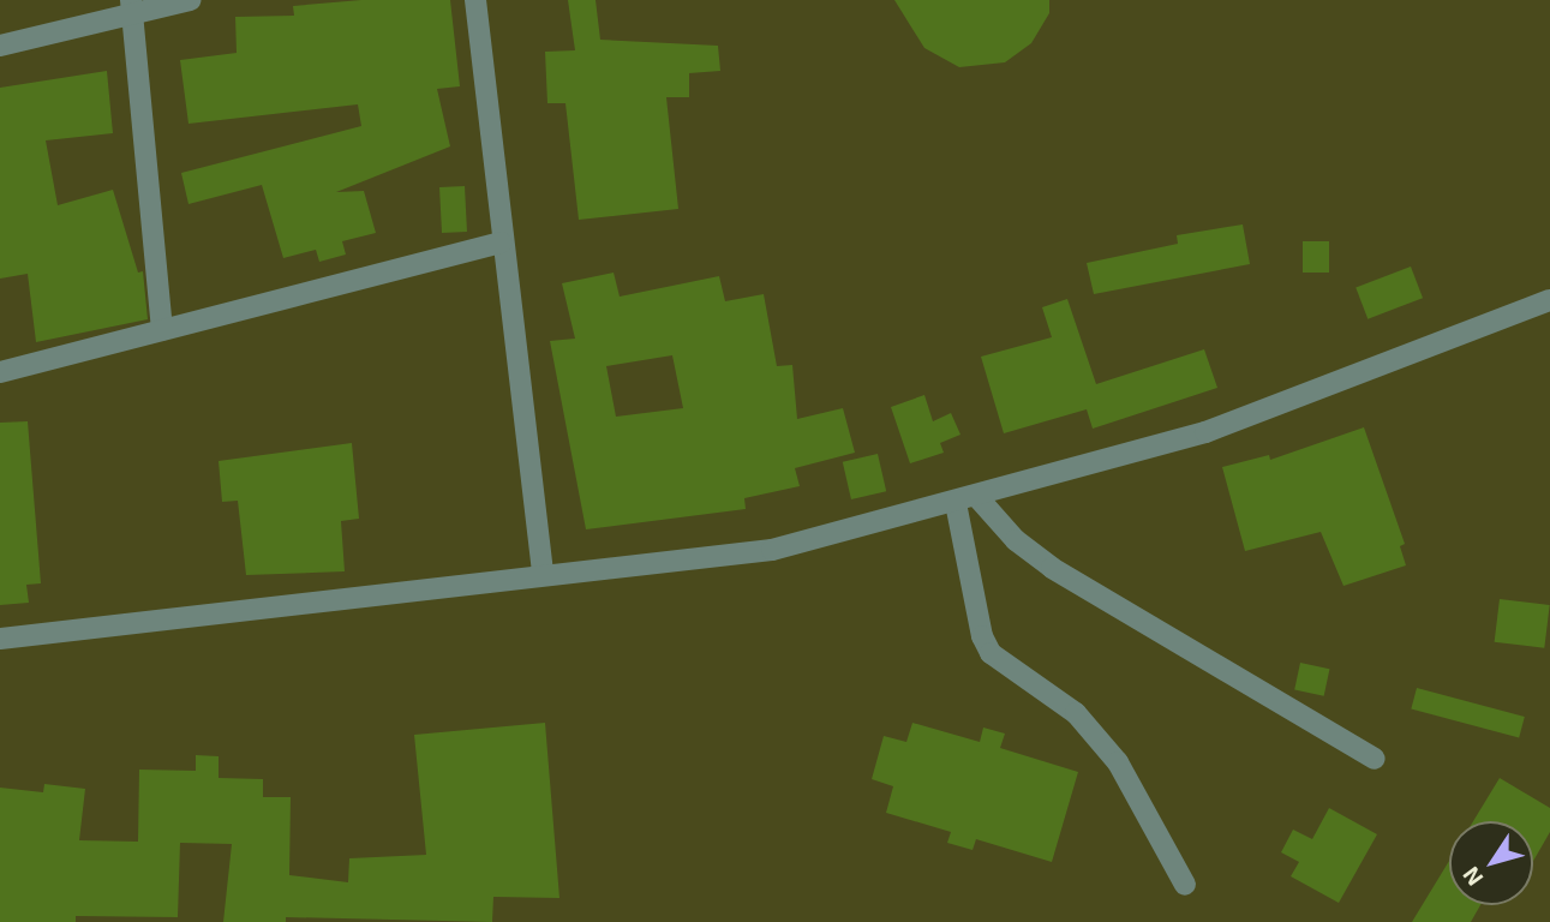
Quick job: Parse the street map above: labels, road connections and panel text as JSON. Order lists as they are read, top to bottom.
{
  "north": "bottom left"
}
